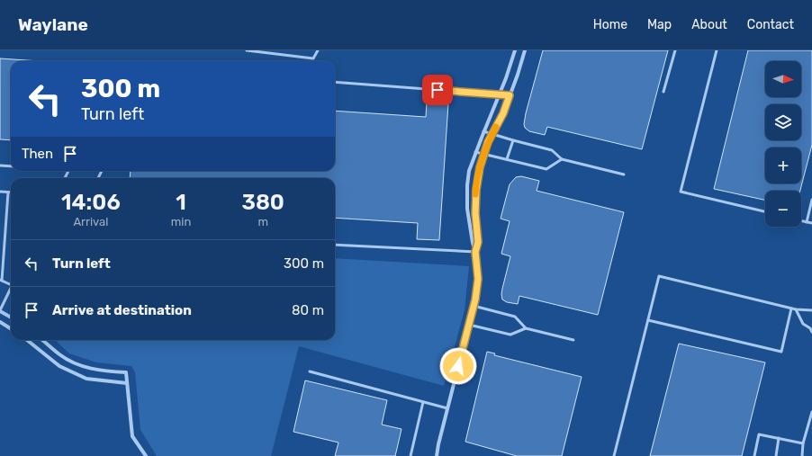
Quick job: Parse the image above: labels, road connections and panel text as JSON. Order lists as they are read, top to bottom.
{
  "north": "right",
  "page": {
    "header": "Waylane",
    "nav": [
      "Home",
      "Map",
      "About",
      "Contact"
    ],
    "map_buttons": ["+", "−"],
    "turn": ["300 m", "Turn left"],
    "then": "Then",
    "eta": [
      "14:06",
      "Arrival",
      "1",
      "min",
      "380",
      "m"
    ],
    "list": [
      {
        "name": "Turn left",
        "value": "300 m"
      },
      {
        "name": "Arrive at destination",
        "value": "80 m"
      }
    ]
  }
}
